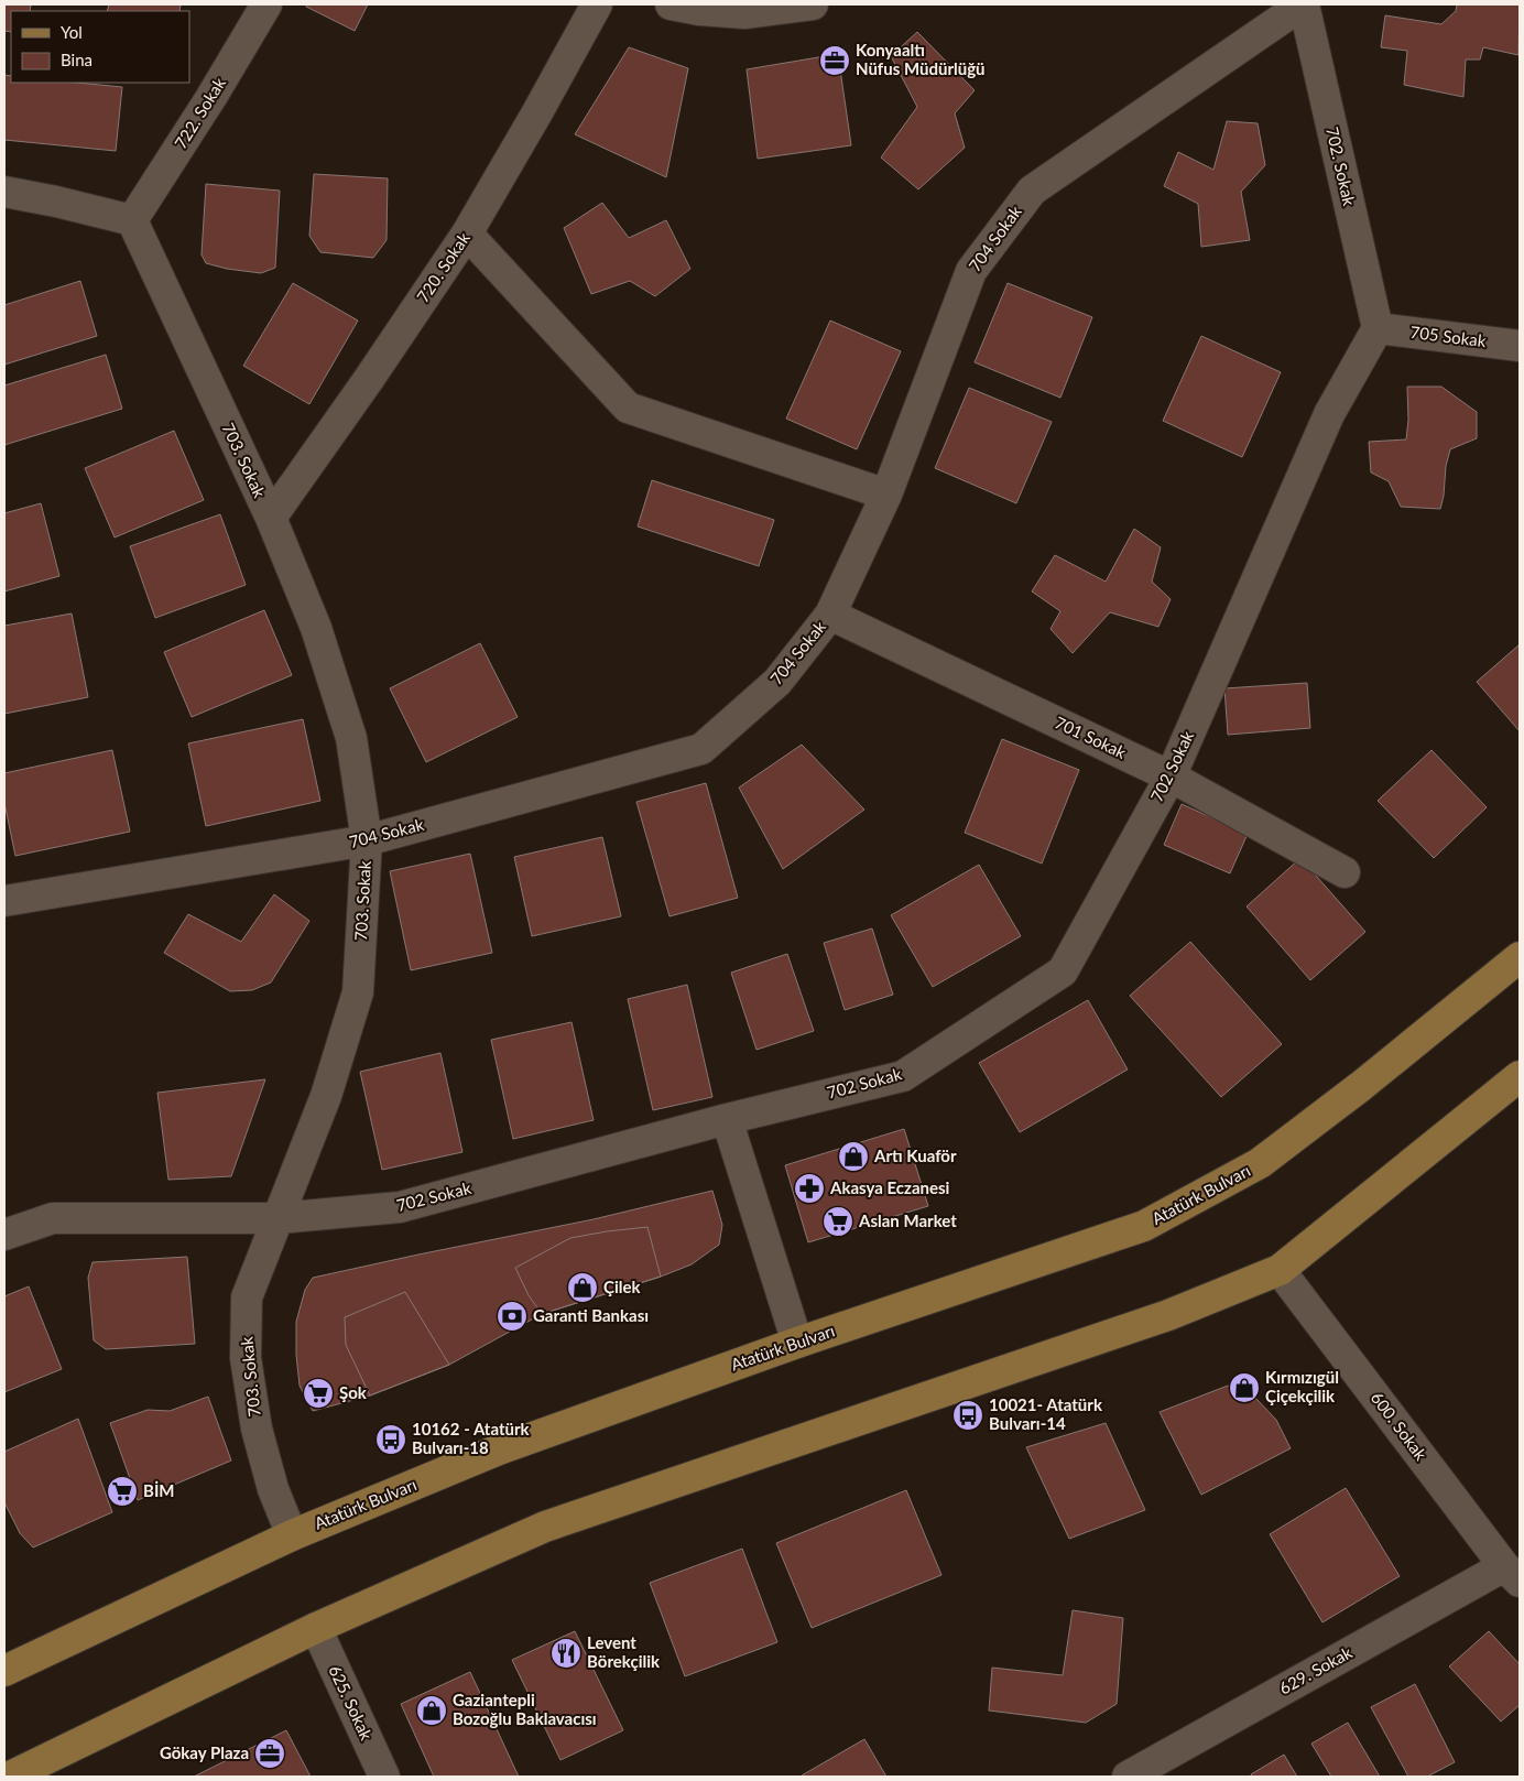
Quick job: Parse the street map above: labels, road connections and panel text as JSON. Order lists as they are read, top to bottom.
{
  "streets": {
    "main road": ["Atatürk Bulvarı"],
    "street": [
      "722. Sokak",
      "702. Sokak",
      "704 Sokak",
      "720. Sokak",
      "705 Sokak",
      "703. Sokak",
      "701 Sokak",
      "702 Sokak",
      "600. Sokak",
      "629. Sokak",
      "625. Sokak"
    ]
  },
  "crossings": [
    ["722. Sokak", "703. Sokak"],
    ["702. Sokak", "704 Sokak"],
    ["702. Sokak", "705 Sokak"],
    ["702. Sokak", "702 Sokak"],
    ["704 Sokak", "703. Sokak"],
    ["704 Sokak", "701 Sokak"],
    ["720. Sokak", "703. Sokak"],
    ["705 Sokak", "702 Sokak"],
    ["703. Sokak", "702 Sokak"],
    ["703. Sokak", "Atatürk Bulvarı"],
    ["701 Sokak", "702 Sokak"],
    ["600. Sokak", "629. Sokak"]
  ],
  "places": {
    "office": ["Konyaaltı Nüfus Müdürlüğü", "Gökay Plaza"],
    "shop": [
      "Artı Kuaför",
      "Çilek",
      "Kırmızıgül Çiçekçilik",
      "Gaziantepli Bozoğlu Baklavacısı"
    ],
    "pharmacy": ["Akasya Eczanesi"],
    "supermarket": ["Aslan Market", "Şok", "BİM"],
    "bank": ["Garanti Bankası"],
    "bus stop": ["10021- Atatürk Bulvarı-14", "10162 - Atatürk Bulvarı-18"],
    "restaurant": ["Levent Börekçilik"]
  },
  "legend": ["Yol", "Bina"]
}
